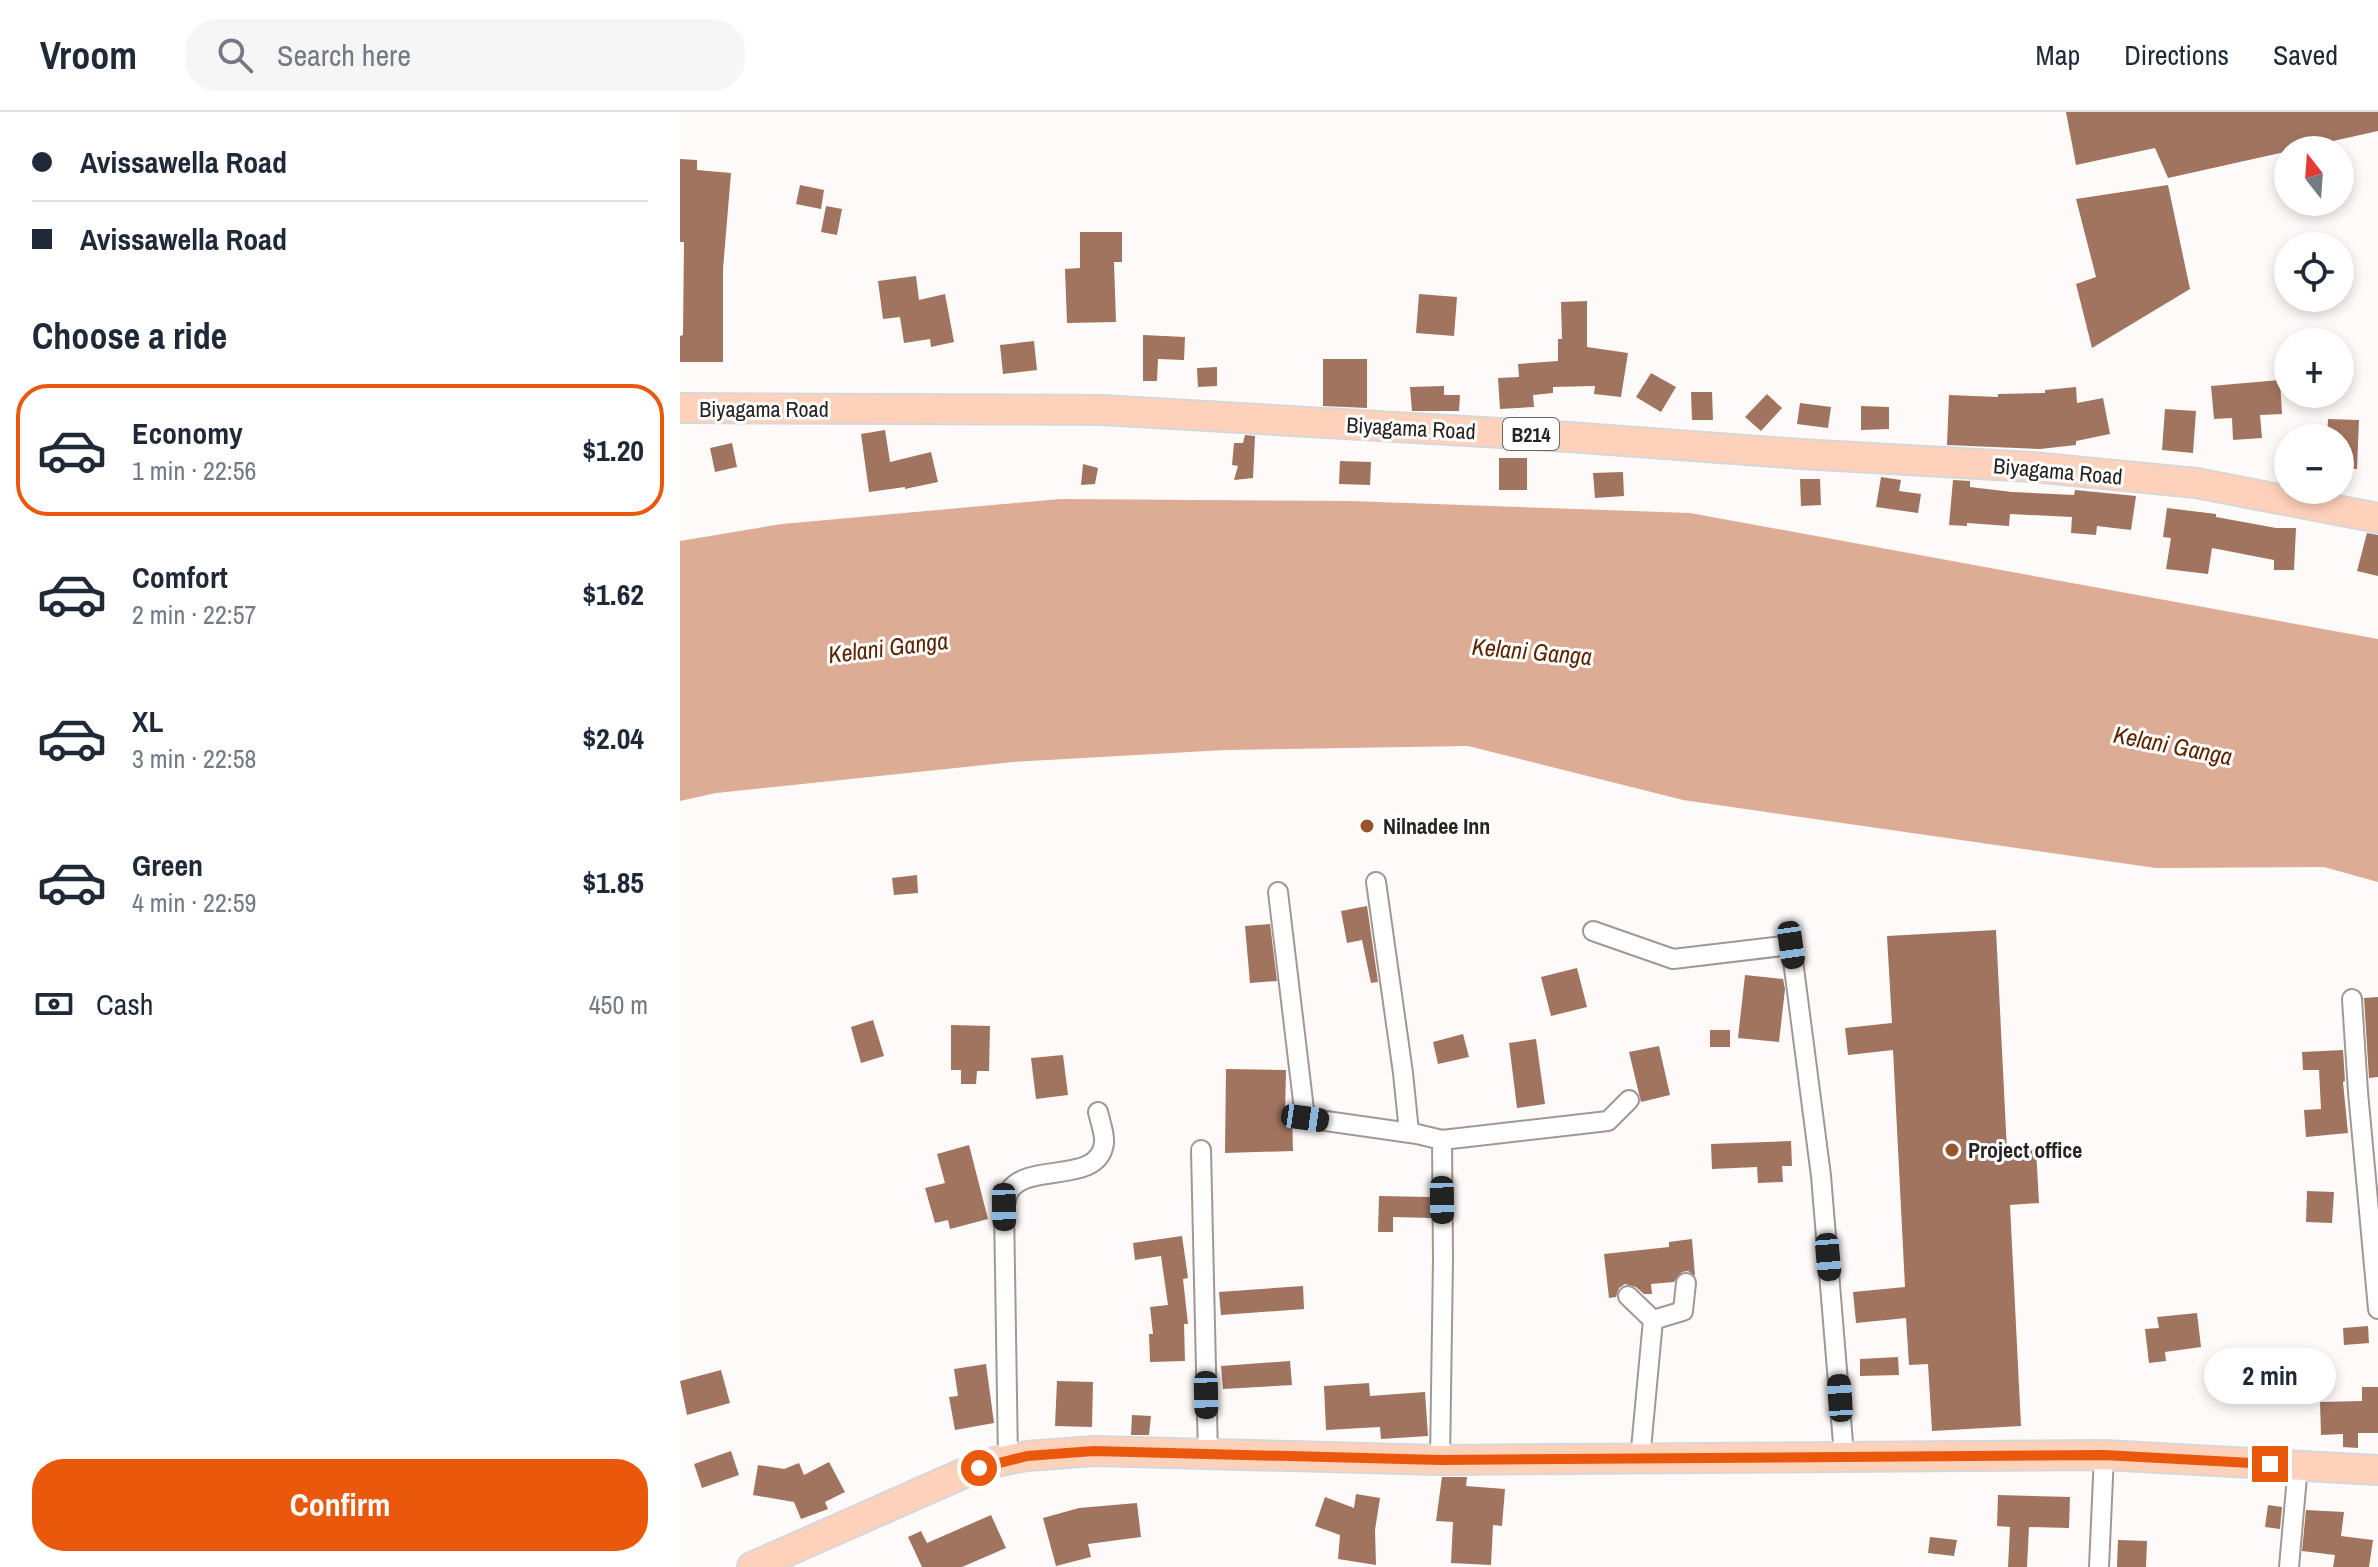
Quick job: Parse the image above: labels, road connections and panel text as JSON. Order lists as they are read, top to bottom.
{
  "streets": {
    "main road": ["Biyagama Road", "B214"]
  },
  "water": ["Kelani Ganga"],
  "places": ["Nilnadee Inn", "Project office"],
  "north": "top",
  "page": {
    "header": "Vroom",
    "search": "Search here",
    "nav": ["Map", "Directions", "Saved"],
    "banner": ["Avissawella Road", "Avissawella Road"],
    "map_buttons": ["+", "−"],
    "heading": "Choose a ride",
    "list": [
      {
        "name": "Economy",
        "note": "1 min · 22:56",
        "value": "$1.20"
      },
      {
        "name": "Comfort",
        "note": "2 min · 22:57",
        "value": "$1.62"
      },
      {
        "name": "XL",
        "note": "3 min · 22:58",
        "value": "$2.04"
      },
      {
        "name": "Green",
        "note": "4 min · 22:59",
        "value": "$1.85"
      }
    ],
    "pay": ["Cash", "450 m"],
    "bubble": "2 min",
    "buttons": "Confirm"
  }
}
